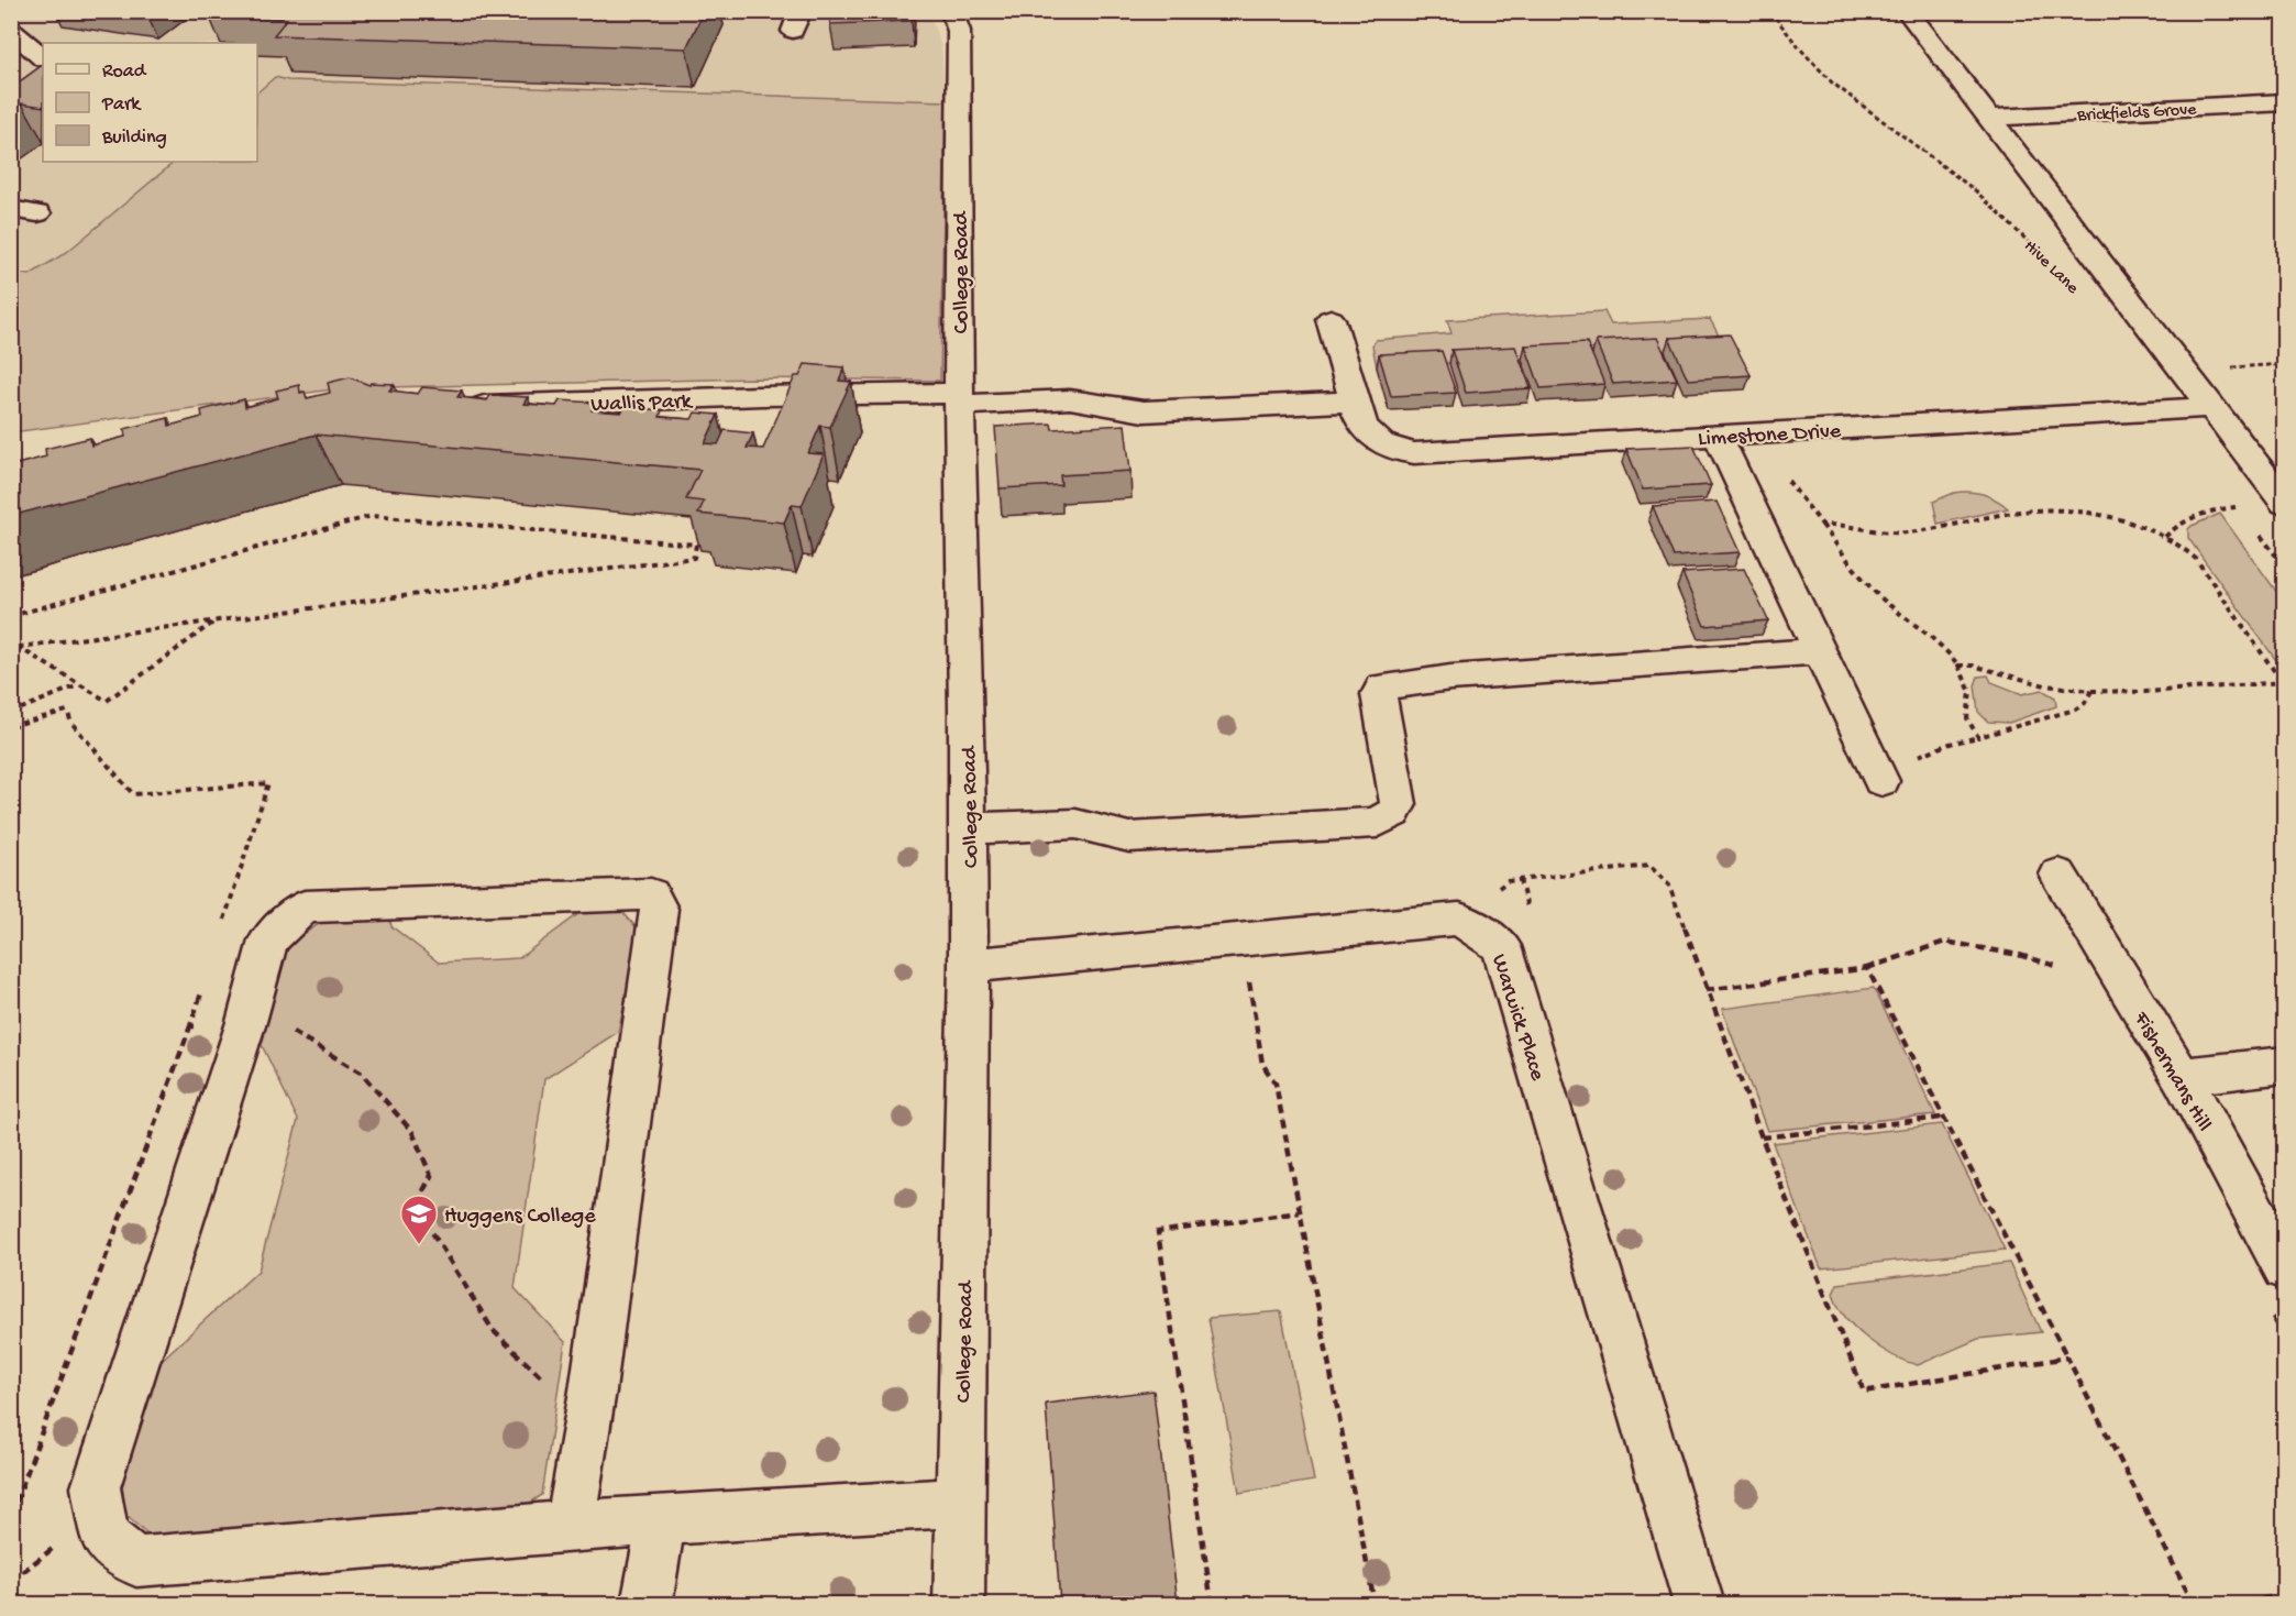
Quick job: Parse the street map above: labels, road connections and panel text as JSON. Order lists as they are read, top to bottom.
{
  "streets": {
    "street": [
      "Brickfields Grove",
      "Hive Lane",
      "College Road",
      "Wallis Park",
      "Limestone Drive",
      "Warwick Place",
      "Fishermans Hill"
    ]
  },
  "crossings": [
    ["Brickfields Grove", "Hive Lane"],
    ["Hive Lane", "Limestone Drive"],
    ["College Road", "Wallis Park"],
    ["Wallis Park", "Limestone Drive"]
  ],
  "places": {
    "school or university": ["Huggens College"]
  },
  "legend": ["Road", "Park", "Building"]
}
